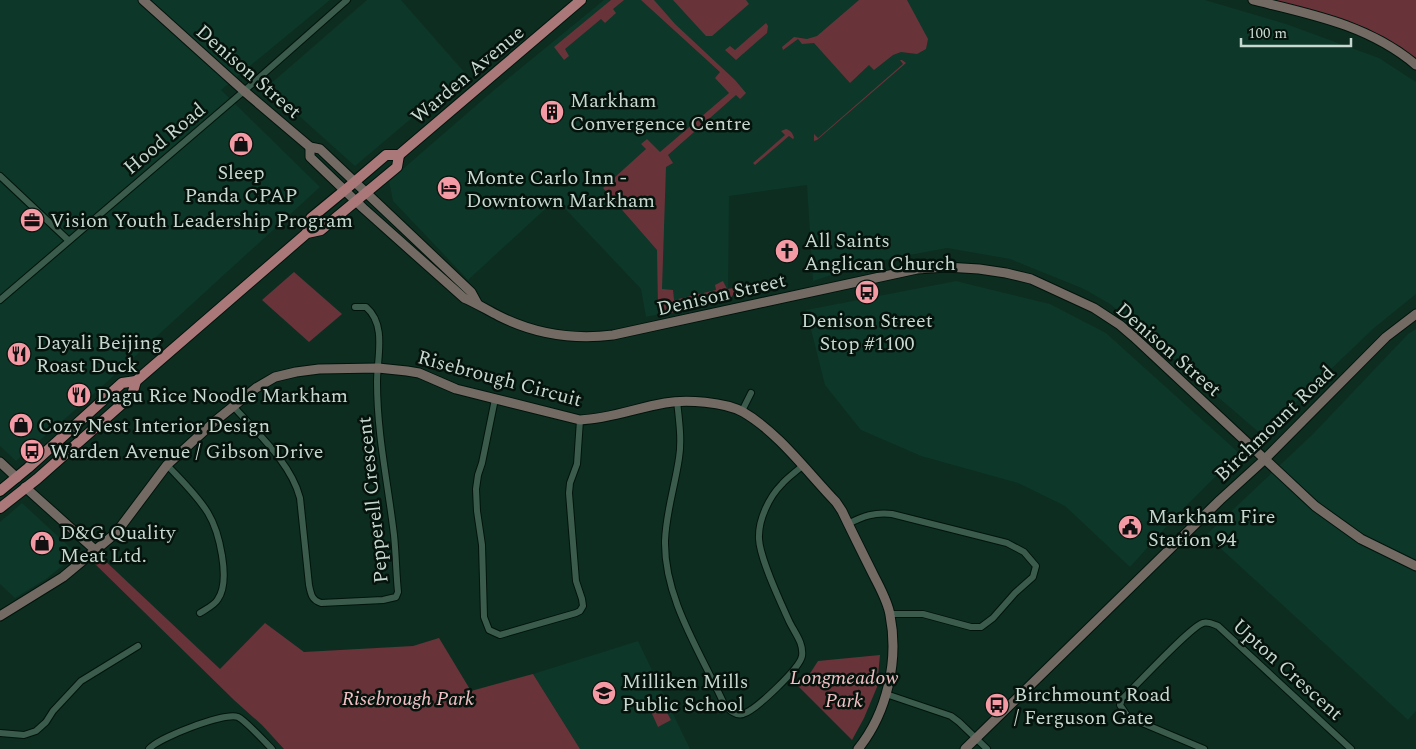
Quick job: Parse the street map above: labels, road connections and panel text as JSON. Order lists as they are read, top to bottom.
{
  "streets": {
    "main road": [
      "Denison Street",
      "Warden Avenue",
      "Risebrough Circuit",
      "Birchmount Road"
    ],
    "street": ["Hood Road", "Pepperell Crescent", "Upton Crescent"]
  },
  "crossings": [
    ["Denison Street", "Warden Avenue"],
    ["Denison Street", "Hood Road"],
    ["Denison Street", "Birchmount Road"],
    ["Risebrough Circuit", "Pepperell Crescent"]
  ],
  "parks": ["Longmeadow Park", "Risebrough Park"],
  "places": {
    "building": ["Markham Convergence Centre"],
    "shop": ["Sleep Panda CPAP", "Cozy Nest Interior Design", "D&G Quality Meat Ltd."],
    "hotel": ["Monte Carlo Inn - Downtown Markham"],
    "office": ["Vision Youth Leadership Program"],
    "church": ["All Saints Anglican Church"],
    "bus stop": ["Denison Street Stop #1100", "Warden Avenue / Gibson Drive", "Birchmount Road / Ferguson Gate"],
    "restaurant": ["Dayali Beijing Roast Duck", "Dagu Rice Noodle Markham"],
    "public building": ["Markham Fire Station 94"],
    "school or university": ["Milliken Mills Public School"]
  },
  "scale_bar": "100 m"
}
